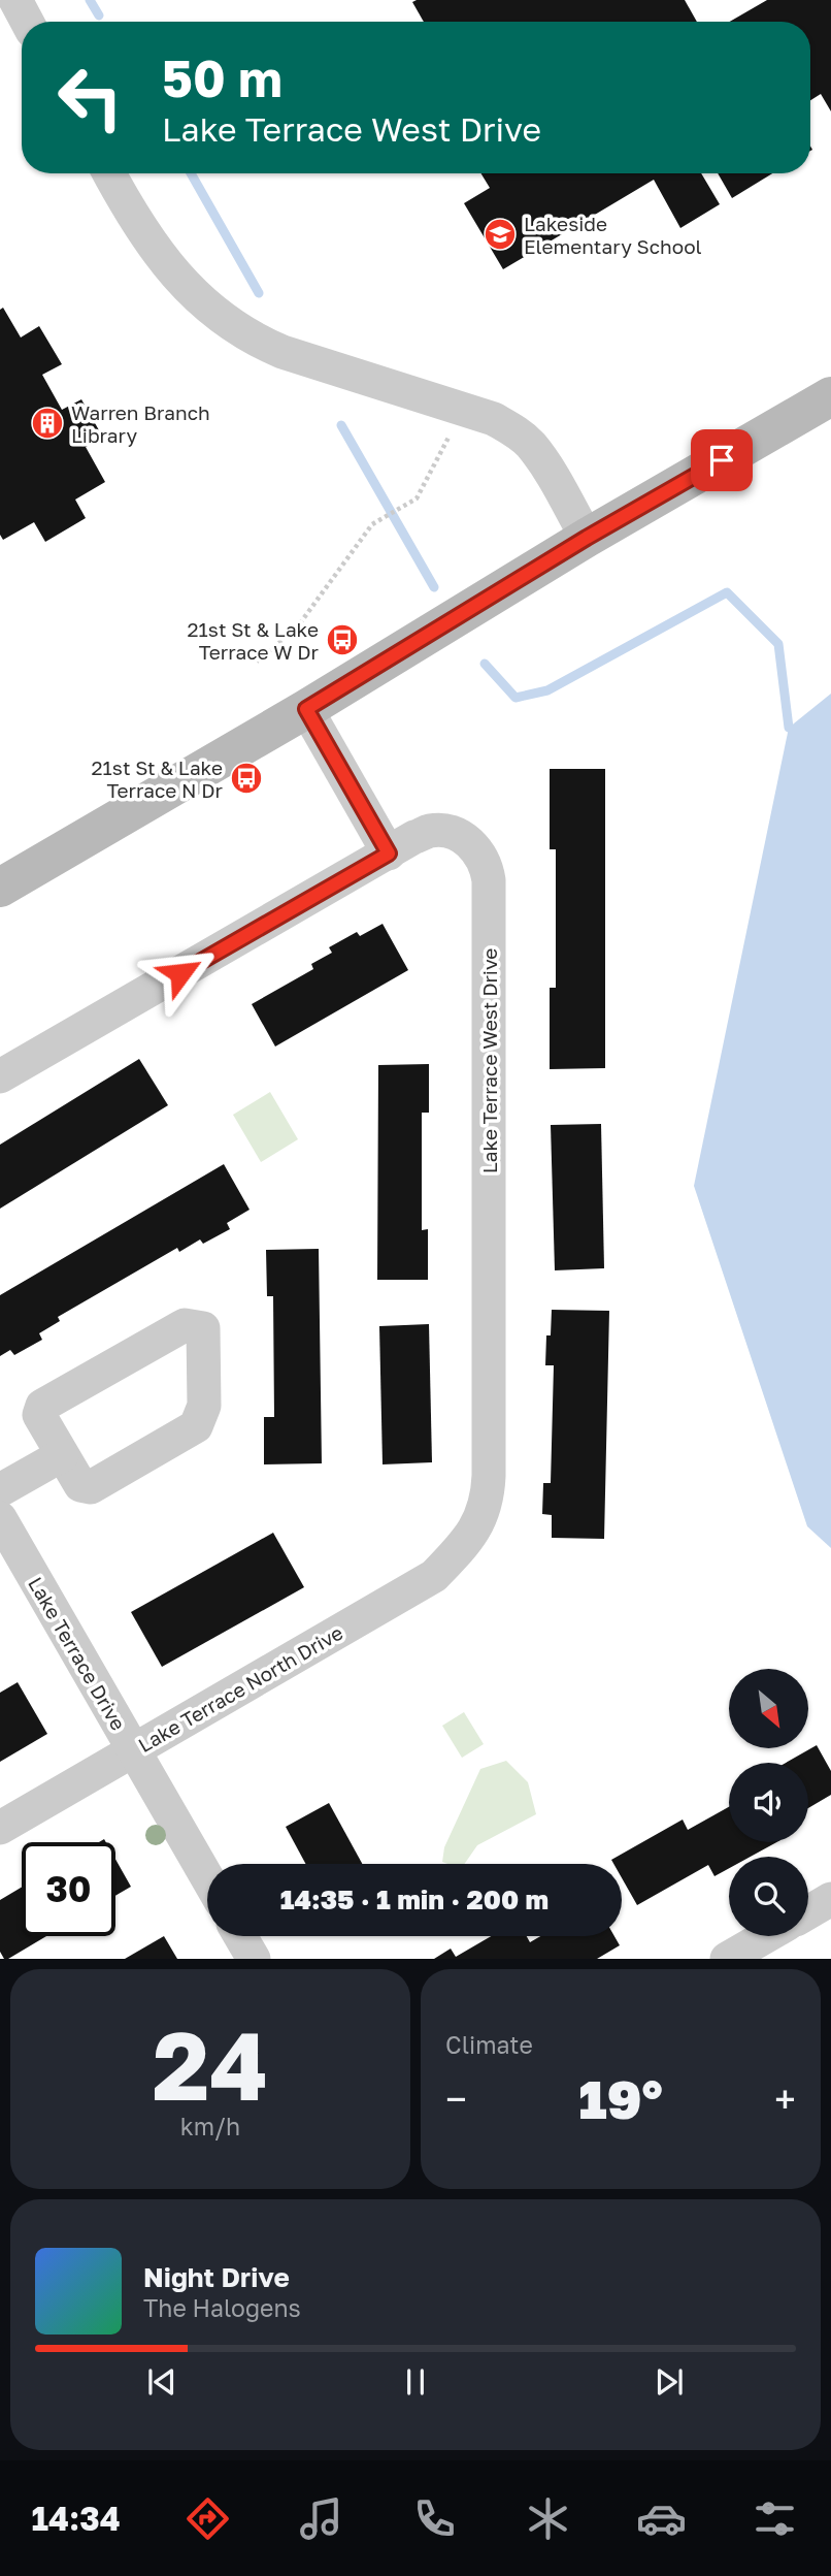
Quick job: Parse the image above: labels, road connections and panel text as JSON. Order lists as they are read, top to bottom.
{
  "streets": {
    "street": ["Lake Terrace West Drive", "Lake Terrace Drive", "Lake Terrace North Drive"]
  },
  "crossings": [
    ["Lake Terrace West Drive", "Lake Terrace North Drive"],
    ["Lake Terrace Drive", "Lake Terrace North Drive"]
  ],
  "places": {
    "school or university": ["Lakeside Elementary School"],
    "building": ["Warren Branch Library"],
    "bus stop": ["21st St & Lake Terrace W Dr", "21st St & Lake Terrace N Dr"]
  },
  "north": "bottom right",
  "page": {
    "turn": ["50 m", "Lake Terrace West Drive"],
    "limit": "30",
    "trip": "14:35 · 1 min · 200 m",
    "tile": [
      ["24", "km/h"],
      "Climate"
    ],
    "heat": ["−", "19°", "+"],
    "song": ["Night Drive", "The Halogens"],
    "tabs": "14:34"
  }
}
